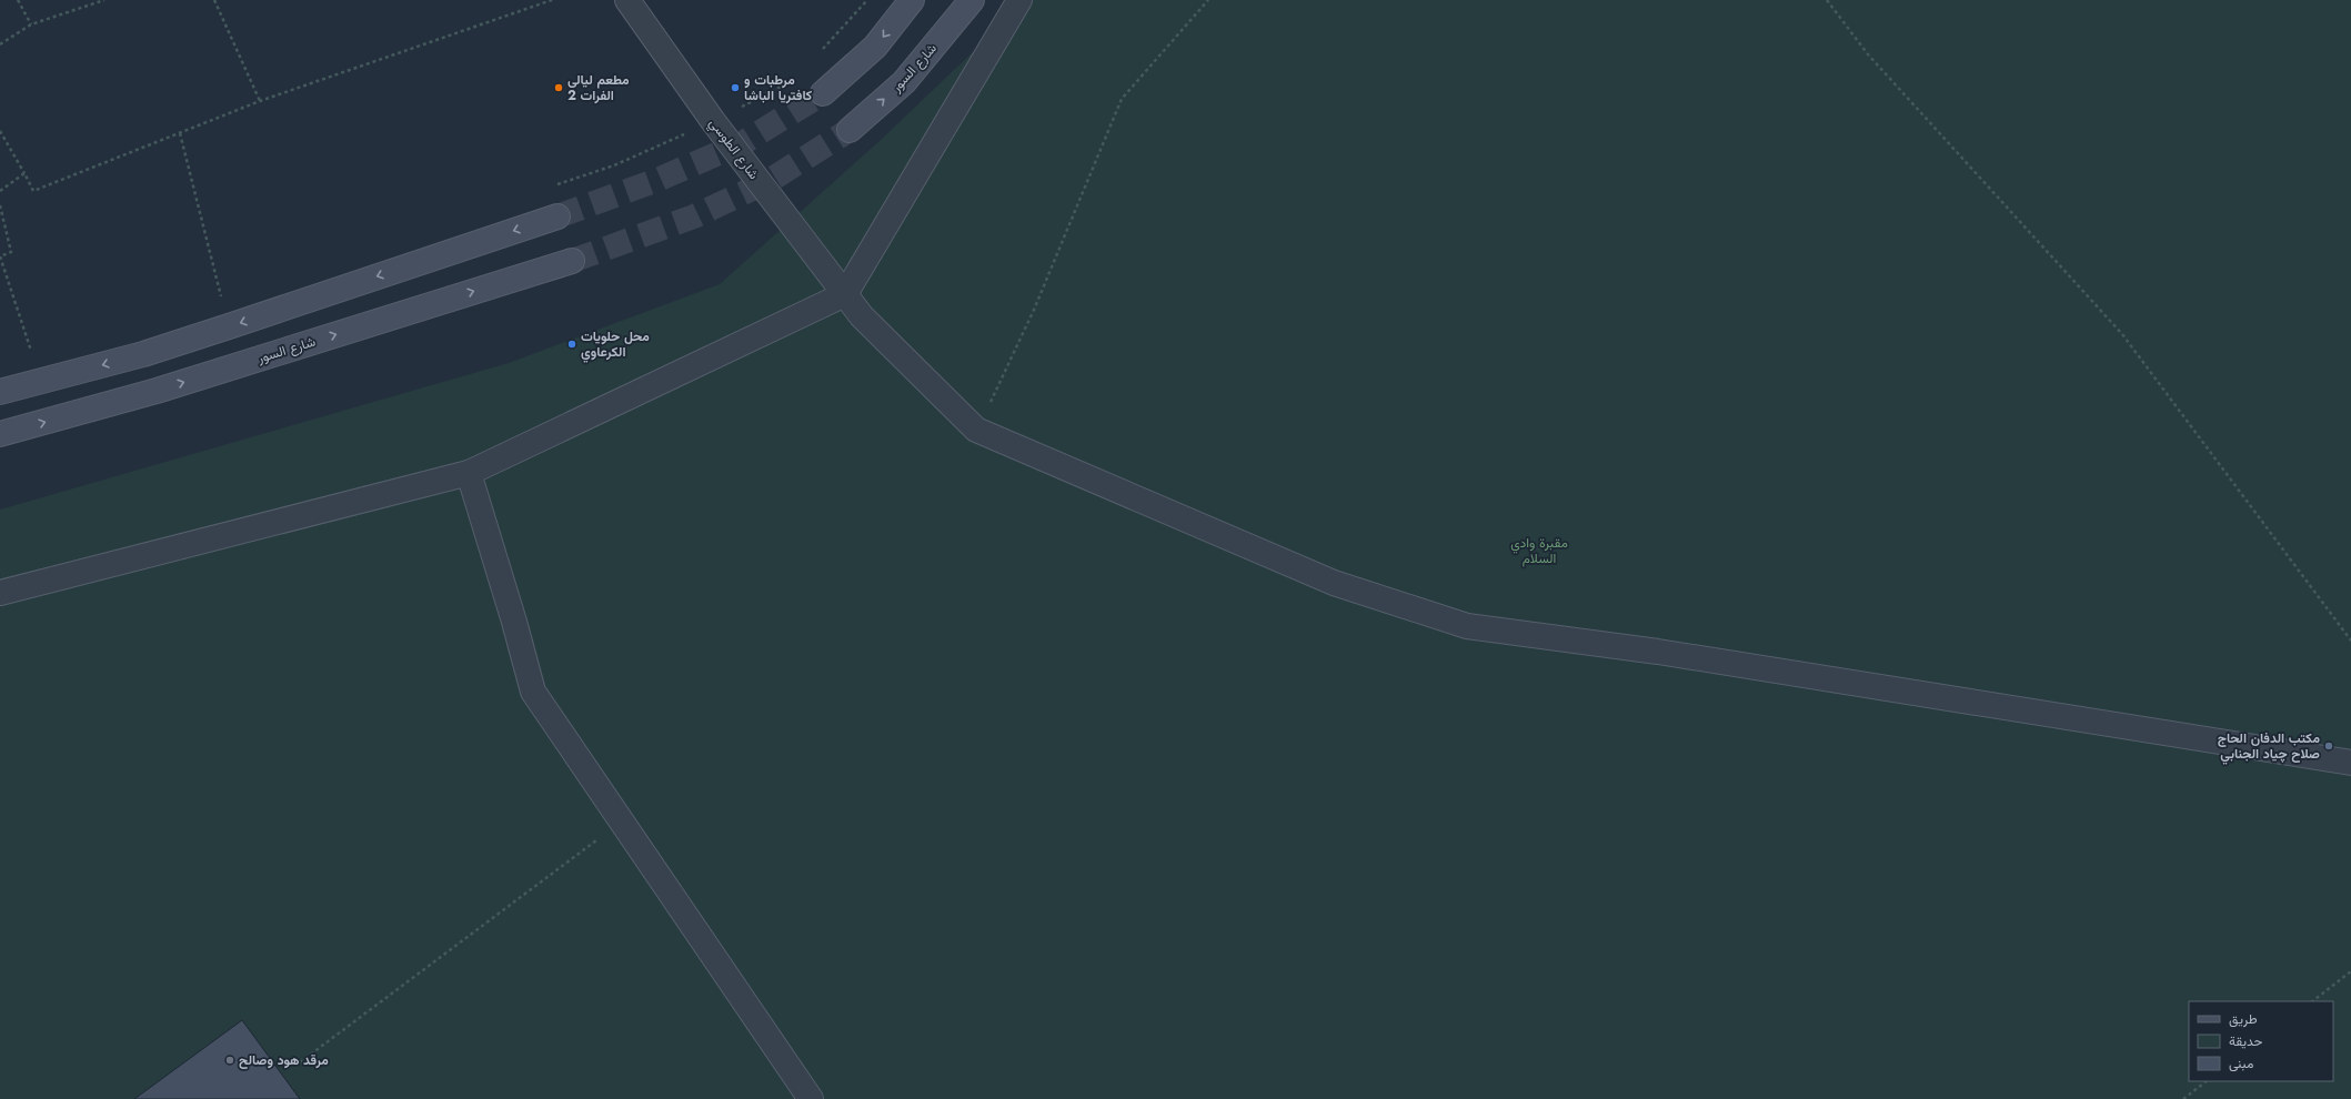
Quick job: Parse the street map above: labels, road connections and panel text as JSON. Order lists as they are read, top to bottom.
{
  "streets": {
    "main road": ["شارع السور"],
    "street": ["شارع الطوسي"]
  },
  "parks": ["مقبرة وادي السلام"],
  "places": [
    "مطعم ليالي الفرات 2",
    "مرطبات و كافتريا الباشا",
    "محل حلويات الكرعاوي",
    "مكتب الدفان الحاج صلاح چياد الجنابي",
    "مرقد هود وصالح"
  ],
  "legend": ["طريق", "حديقة", "مبنى"]
}
